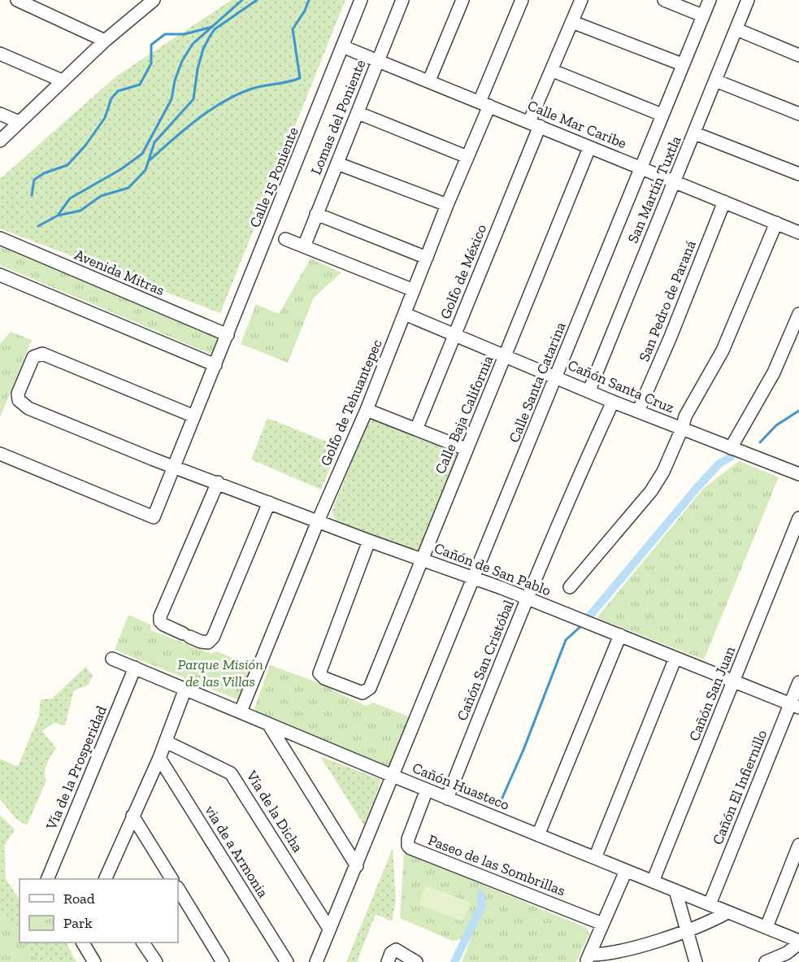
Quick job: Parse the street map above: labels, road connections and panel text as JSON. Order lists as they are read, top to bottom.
{
  "streets": {
    "street": [
      "Lomas del Poniente",
      "Calle Mar Caribe",
      "Calle 15 Poniente",
      "San Martín Tuxtla",
      "Golfo de México",
      "Avenida Mitras",
      "San Pedro de Paraná",
      "Calle Santa Catarina",
      "Cañón Santa Cruz",
      "Golfo de Tehuantepec",
      "Calle Baja California",
      "Cañón de San Pablo",
      "Cañón San Cristóbal",
      "Cañón San Juan",
      "Vía de la Prosperidad",
      "Cañón Huasteco",
      "Cañón El Infiernillo",
      "Vía de la Dicha",
      "via de a Armonia",
      "Paseo de las Sombrillas"
    ]
  },
  "crossings": [
    ["Lomas del Poniente", "Calle Mar Caribe"],
    ["Calle Mar Caribe", "Calle 15 Poniente"],
    ["Calle Mar Caribe", "San Martín Tuxtla"],
    ["Calle Mar Caribe", "Golfo de México"],
    ["Calle Mar Caribe", "San Pedro de Paraná"],
    ["Calle Mar Caribe", "Calle Santa Catarina"],
    ["Calle Mar Caribe", "Golfo de Tehuantepec"],
    ["Calle Mar Caribe", "Calle Baja California"],
    ["Calle 15 Poniente", "Avenida Mitras"],
    ["Calle 15 Poniente", "Cañón de San Pablo"],
    ["San Martín Tuxtla", "Cañón Santa Cruz"],
    ["Golfo de México", "Cañón Santa Cruz"],
    ["San Pedro de Paraná", "Cañón Santa Cruz"],
    ["Calle Santa Catarina", "Cañón Santa Cruz"],
    ["Calle Santa Catarina", "Cañón de San Pablo"],
    ["Calle Santa Catarina", "Cañón Huasteco"],
    ["Calle Santa Catarina", "Vía de la Dicha"],
    ["Cañón Santa Cruz", "Golfo de Tehuantepec"],
    ["Cañón Santa Cruz", "Calle Baja California"],
    ["Cañón Santa Cruz", "Cañón San Cristóbal"],
    ["Golfo de Tehuantepec", "Cañón de San Pablo"],
    ["Golfo de Tehuantepec", "Cañón Huasteco"],
    ["Calle Baja California", "Cañón de San Pablo"],
    ["Cañón de San Pablo", "Cañón San Cristóbal"],
    ["Cañón de San Pablo", "Cañón San Juan"],
    ["Cañón de San Pablo", "Cañón El Infiernillo"],
    ["Cañón San Cristóbal", "Cañón Huasteco"],
    ["Cañón San Juan", "Cañón Huasteco"],
    ["Vía de la Prosperidad", "Cañón Huasteco"],
    ["Cañón Huasteco", "Cañón El Infiernillo"],
    ["Cañón Huasteco", "Paseo de las Sombrillas"]
  ],
  "parks": ["Parque Misión de las Villas"],
  "legend": ["Road", "Park"]
}
